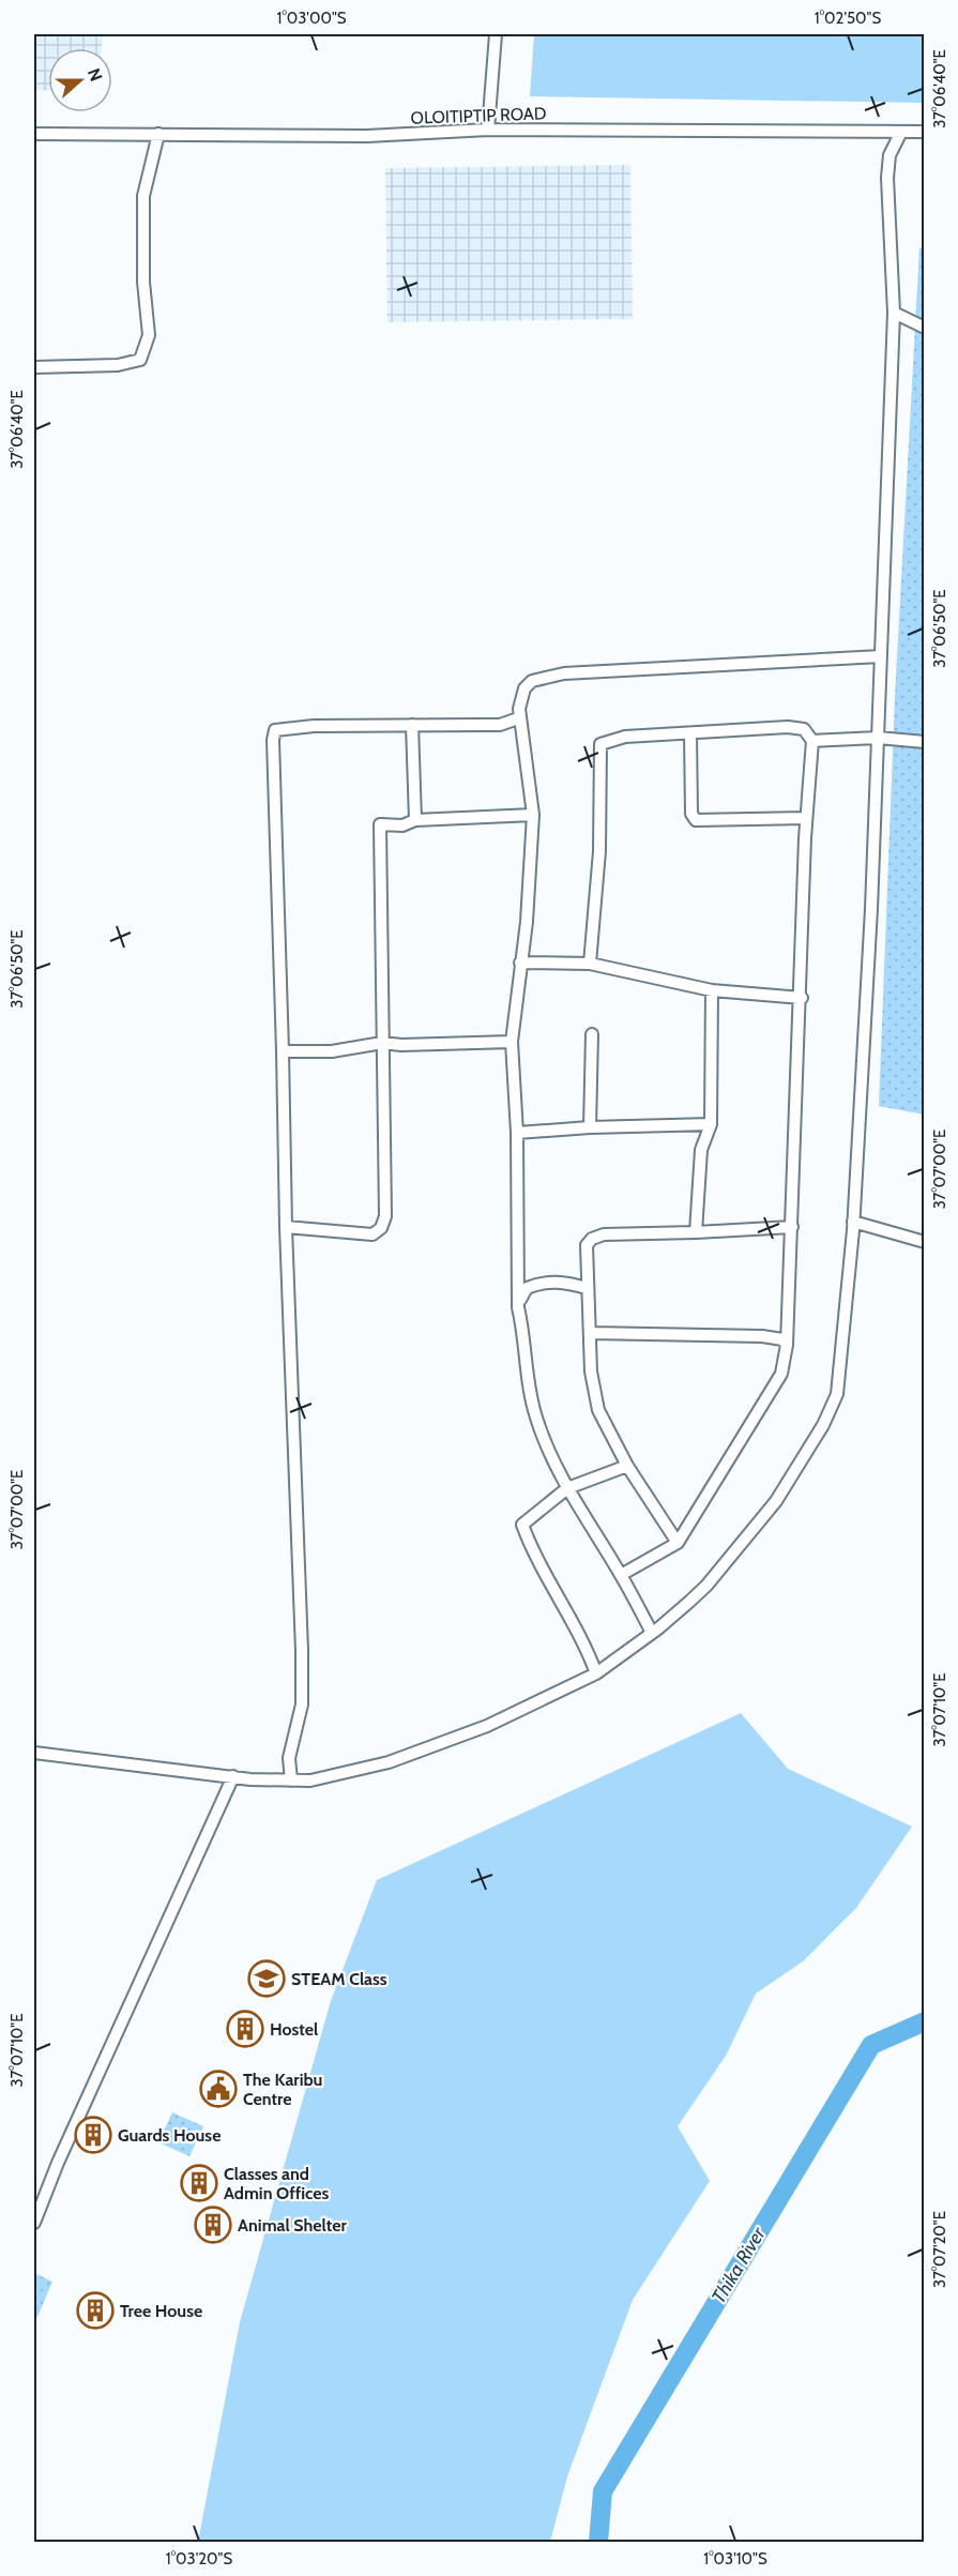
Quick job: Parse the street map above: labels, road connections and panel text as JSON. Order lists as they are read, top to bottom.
{
  "streets": {
    "street": ["OLOITIPTIP ROAD"]
  },
  "water": ["Thika River"],
  "places": {
    "school or university": ["STEAM Class"],
    "building": [
      "Hostel",
      "Guards House",
      "Classes and Admin Offices",
      "Animal Shelter",
      "Tree House"
    ],
    "public building": ["The Karibu Centre"]
  },
  "north": "right",
  "coordinates": [
    "1°03'00\"S",
    "1°02'50\"S",
    "37°06'40\"E",
    "37°06'50\"E",
    "37°07'00\"E",
    "37°07'10\"E",
    "37°07'20\"E",
    "1°03'20\"S",
    "1°03'10\"S"
  ]
}
